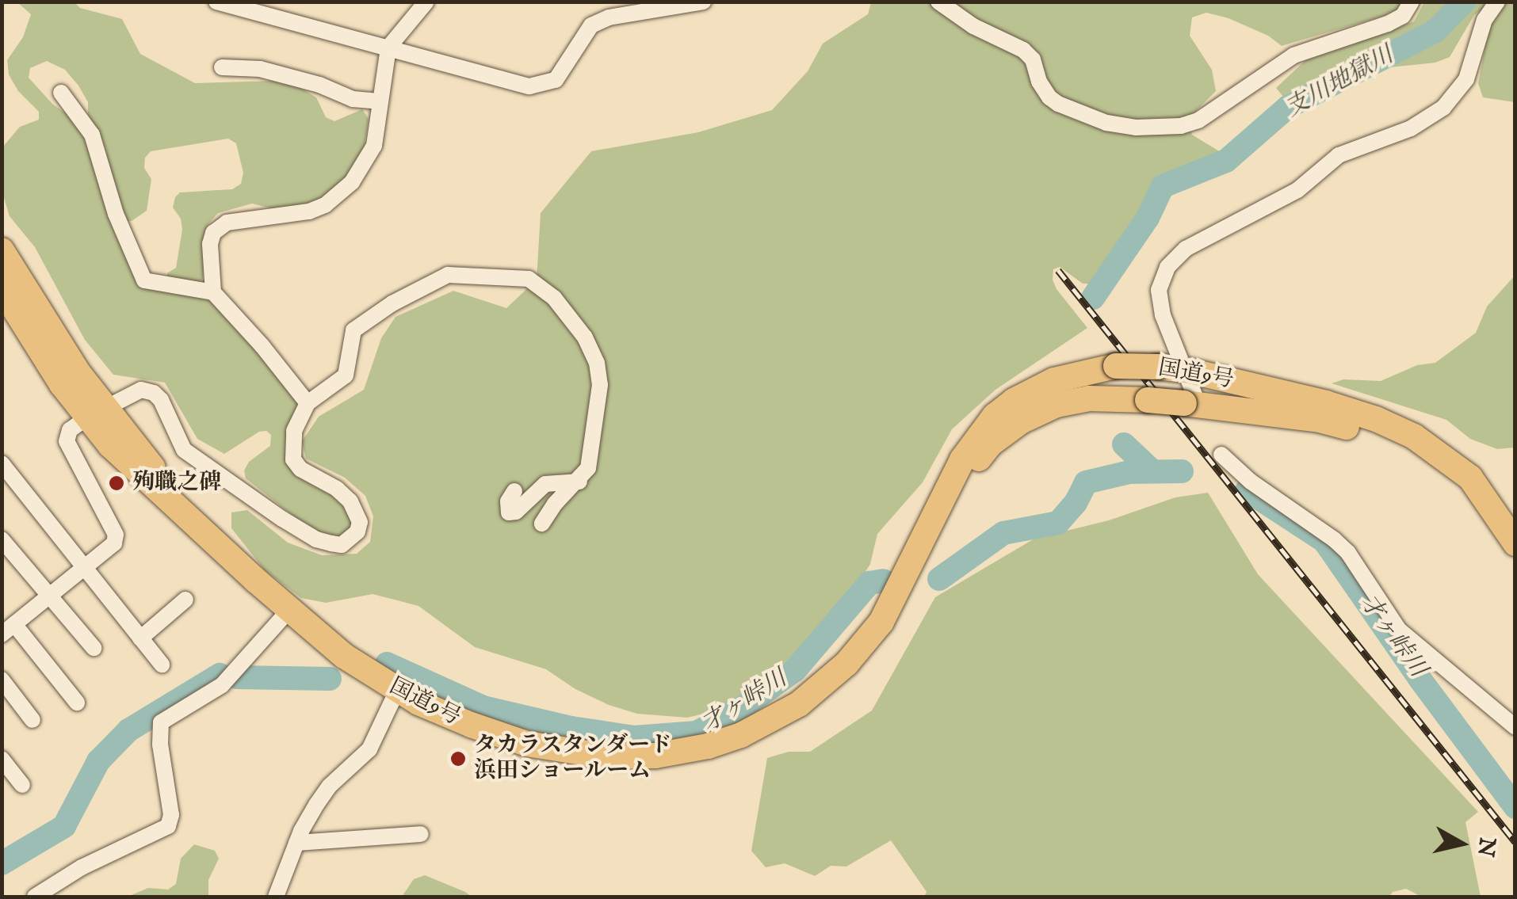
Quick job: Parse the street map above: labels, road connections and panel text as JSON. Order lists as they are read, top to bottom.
{
  "streets": {
    "highway": ["国道9号"]
  },
  "water": ["支川地獄川", "才ヶ峠川"],
  "places": ["殉職之碑", "タカラスタンダード 浜田ショールーム"],
  "north": "right"
}
